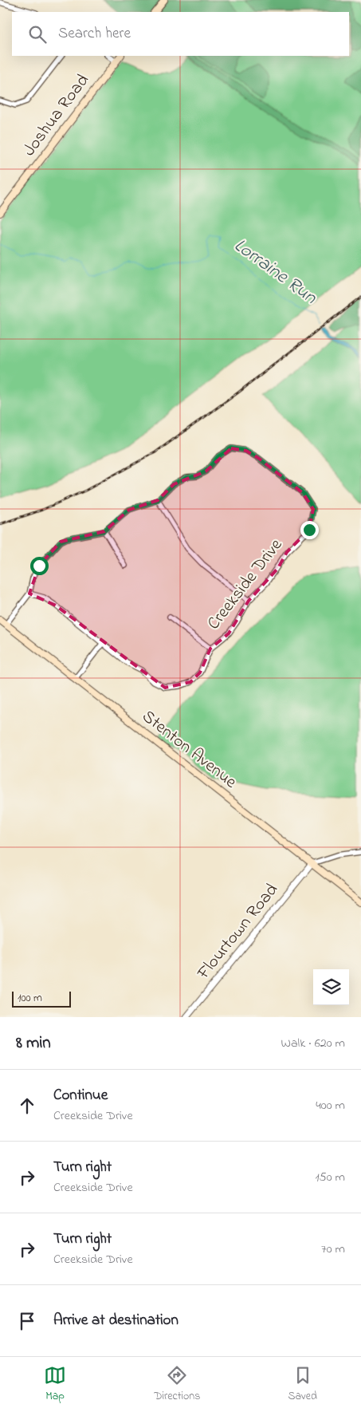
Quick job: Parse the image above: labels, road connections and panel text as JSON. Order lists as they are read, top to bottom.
{
  "streets": {
    "main road": ["Joshua Road", "Stenton Avenue"],
    "street": ["Creekside Drive", "Flourtown Road"]
  },
  "crossings": [
    ["Creekside Drive", "Stenton Avenue"],
    ["Stenton Avenue", "Flourtown Road"]
  ],
  "water": ["Lorraine Run"],
  "scale_bar": "100 m",
  "page": {
    "search": "Search here",
    "scale": "100 m",
    "heading": ["8 min", "Walk · 620 m"],
    "list": [
      ["Continue", "Creekside Drive", "400 m"],
      ["Turn right", "Creekside Drive", "150 m"],
      ["Turn right", "Creekside Drive", "70 m"],
      "Arrive at destination"
    ],
    "nav": ["Map", "Directions", "Saved"]
  }
}
